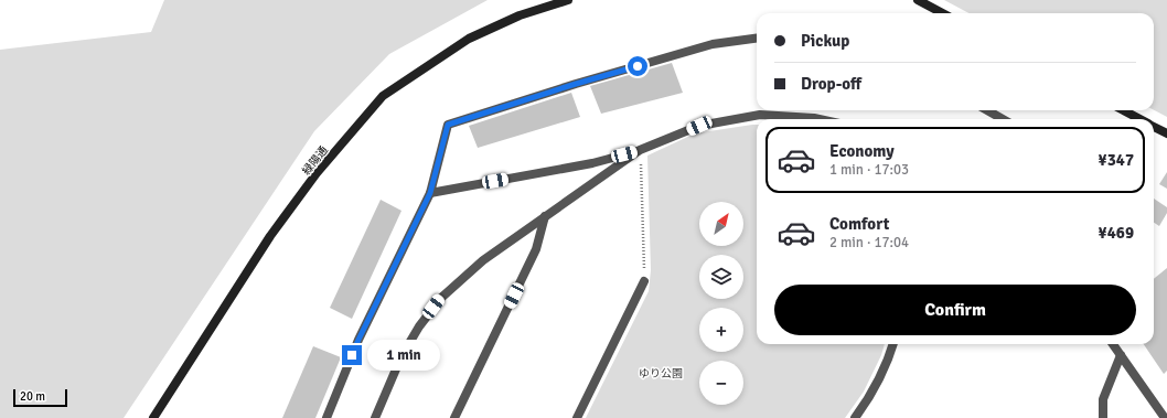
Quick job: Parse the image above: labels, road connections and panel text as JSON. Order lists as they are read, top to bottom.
{
  "streets": {
    "street": ["緑陽通"]
  },
  "parks": ["ゆり公園"],
  "scale_bar": "20 m",
  "north": "top right",
  "page": {
    "banner": ["Pickup", "Drop-off"],
    "list": [
      {
        "name": "Economy",
        "note": "1 min · 17:03",
        "value": "¥347"
      },
      {
        "name": "Comfort",
        "note": "2 min · 17:04",
        "value": "¥469"
      }
    ],
    "map_buttons": ["+", "−"],
    "buttons": "Confirm",
    "bubble": "1 min",
    "scale": "20 m"
  }
}
